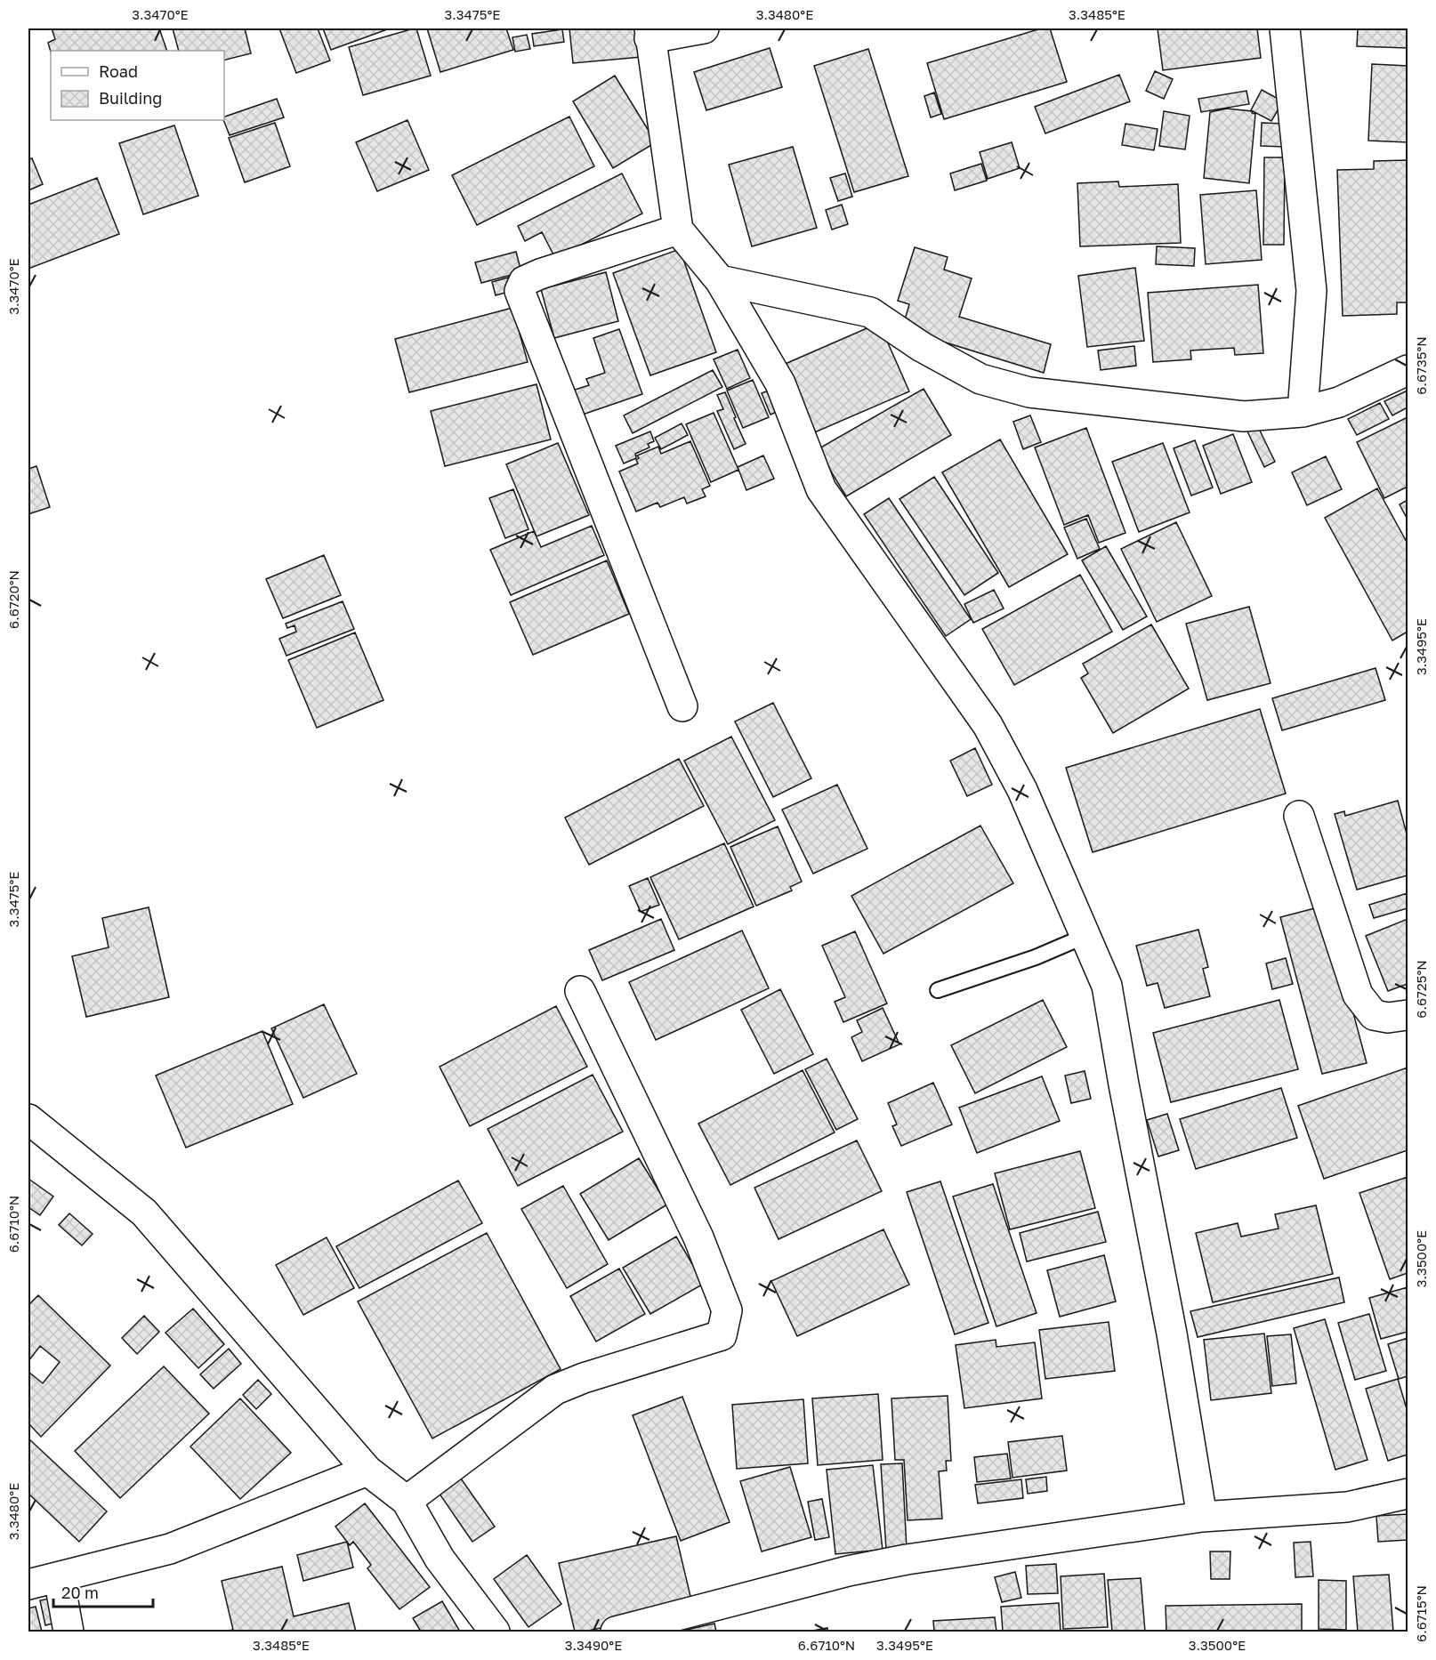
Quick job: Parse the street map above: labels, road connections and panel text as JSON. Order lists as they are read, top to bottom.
{
  "legend": ["Road", "Building"],
  "scale_bar": "20 m",
  "coordinates": [
    "3.3470°E",
    "3.3475°E",
    "3.3480°E",
    "3.3485°E",
    "6.6735°N",
    "6.6720°N",
    "3.3495°E",
    "6.6725°N",
    "6.6710°N",
    "3.3500°E",
    "6.6715°N",
    "3.3490°E"
  ]
}
